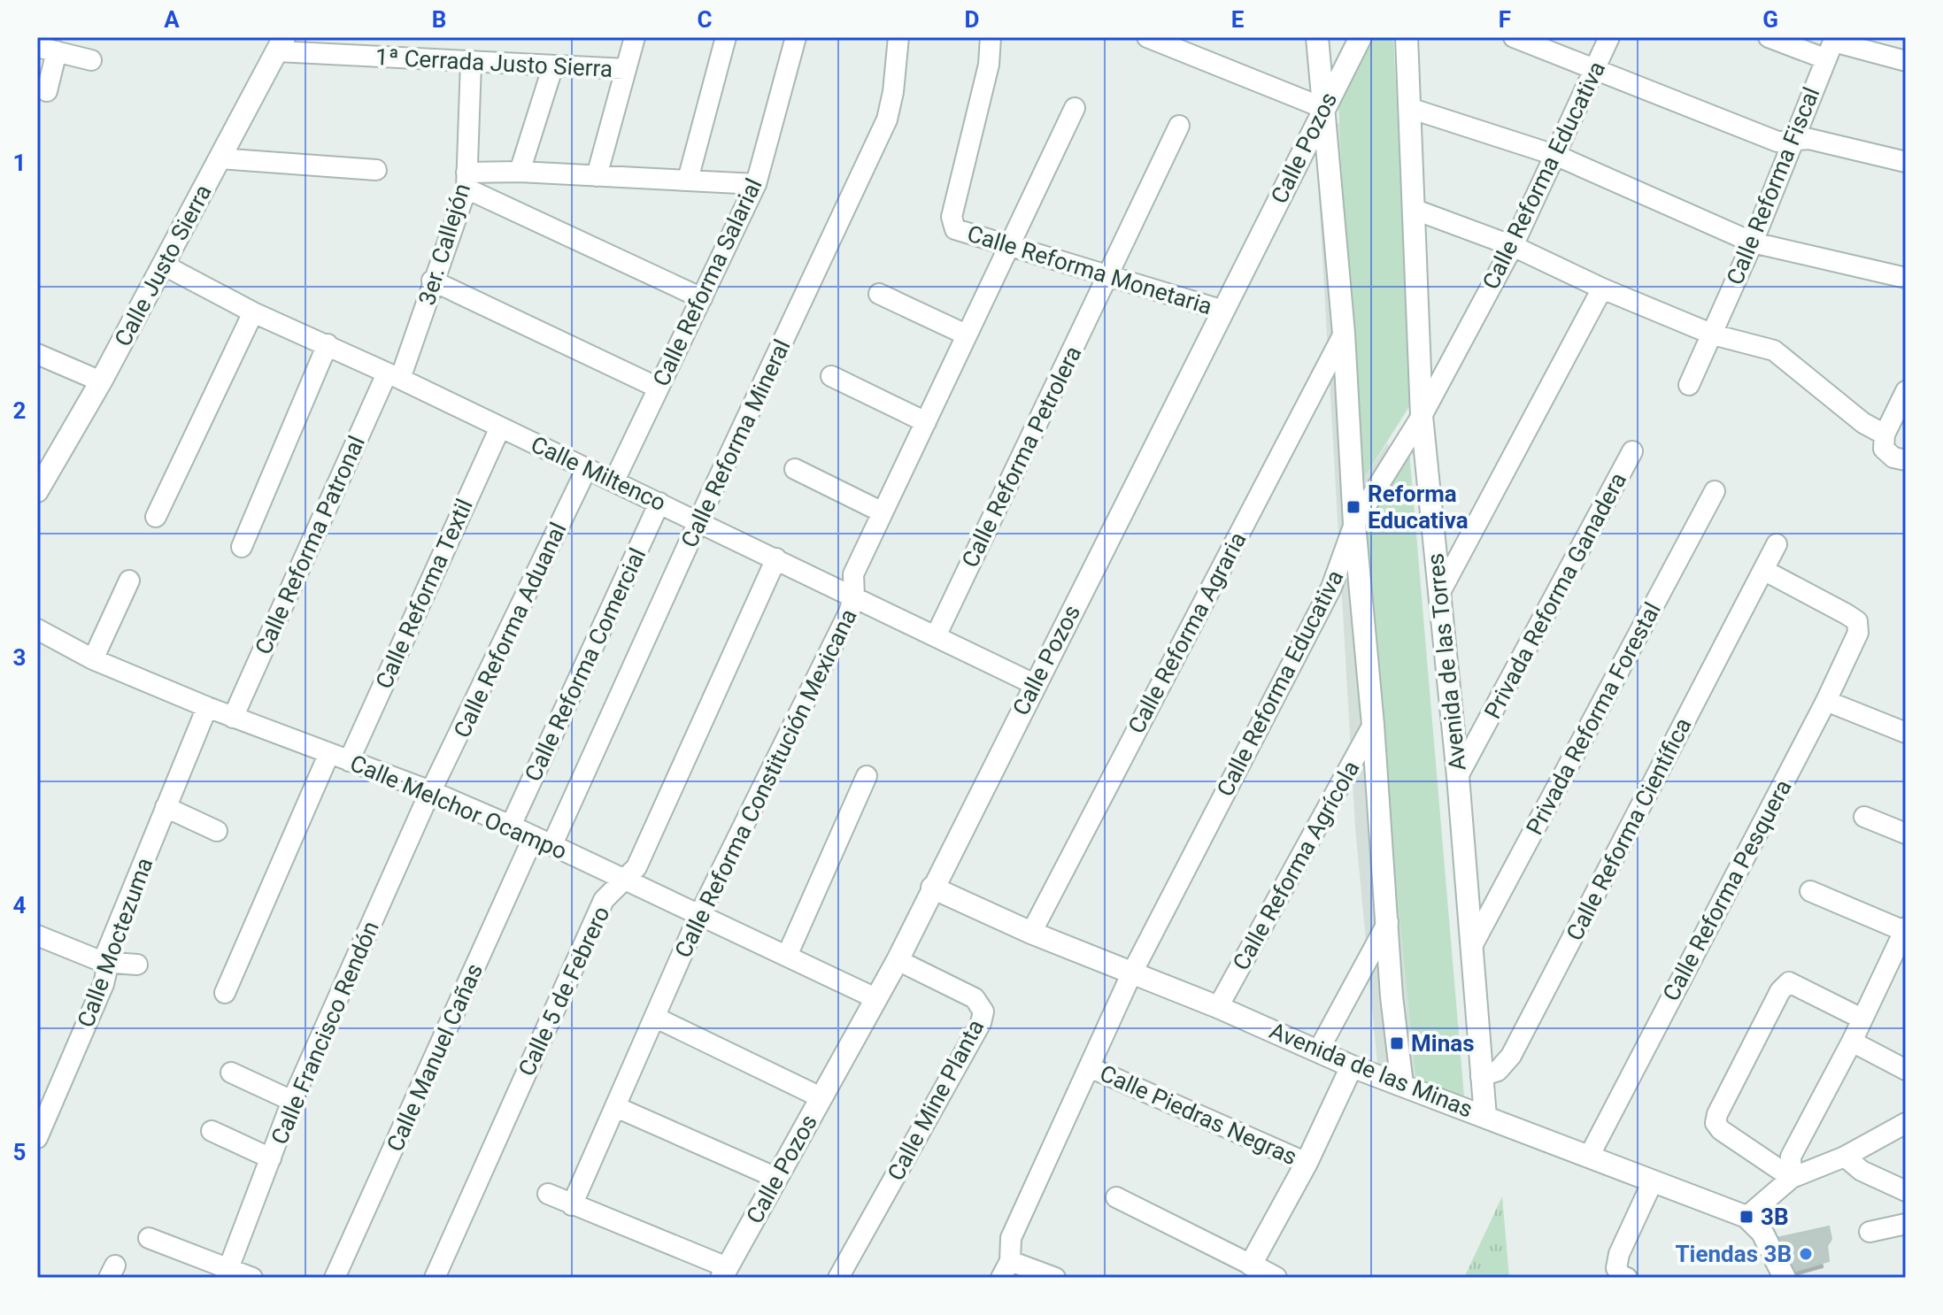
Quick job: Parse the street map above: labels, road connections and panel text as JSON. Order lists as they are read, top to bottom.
{
  "streets": {
    "street": [
      "1ª Cerrada Justo Sierra",
      "Calle Pozos",
      "Calle Reforma Educativa",
      "Calle Reforma Fiscal",
      "3er. Callejón",
      "Calle Justo Sierra",
      "Calle Reforma Monetaria",
      "Calle Reforma Salarial",
      "Calle Reforma Mineral",
      "Calle Reforma Petrolera",
      "Calle Miltenco",
      "Calle Reforma Patronal",
      "Calle Reforma Textil",
      "Privada Reforma Ganadera",
      "Calle Reforma Aduanal",
      "Calle Reforma Agraria",
      "Avenida de las Torres",
      "Calle Reforma Comercial",
      "Privada Reforma Forestal",
      "Calle Reforma Constitución Mexicana",
      "Calle Melchor Ocampo",
      "Calle Reforma Científica",
      "Calle Reforma Agrícola",
      "Calle Reforma Pesquera",
      "Calle Moctezuma",
      "Calle 5 de Febrero",
      "Calle Francisco Rendón",
      "Calle Manuel Cañas",
      "Avenida de las Minas",
      "Calle Mine Planta",
      "Calle Piedras Negras"
    ]
  },
  "crossings": [
    ["1ª Cerrada Justo Sierra", "3er. Callejón"],
    ["1ª Cerrada Justo Sierra", "Calle Justo Sierra"],
    ["Calle Pozos", "Calle Reforma Monetaria"],
    ["Calle Pozos", "Calle Miltenco"],
    ["Calle Pozos", "Calle Melchor Ocampo"],
    ["Calle Pozos", "Avenida de las Minas"],
    ["Calle Pozos", "Calle Mine Planta"],
    ["Calle Reforma Educativa", "Avenida de las Torres"],
    ["Calle Reforma Educativa", "Avenida de las Minas"],
    ["Calle Reforma Educativa", "Calle Piedras Negras"],
    ["3er. Callejón", "Calle Miltenco"],
    ["3er. Callejón", "Calle Reforma Patronal"],
    ["Calle Justo Sierra", "Calle Miltenco"],
    ["Calle Reforma Monetaria", "Calle Reforma Petrolera"],
    ["Calle Reforma Monetaria", "Calle Reforma Constitución Mexicana"],
    ["Calle Reforma Salarial", "Calle Miltenco"],
    ["Calle Reforma Mineral", "Calle Miltenco"],
    ["Calle Reforma Mineral", "Calle Melchor Ocampo"],
    ["Calle Reforma Mineral", "Calle Manuel Cañas"],
    ["Calle Reforma Petrolera", "Calle Miltenco"],
    ["Calle Miltenco", "Calle Reforma Patronal"],
    ["Calle Miltenco", "Calle Reforma Textil"],
    ["Calle Miltenco", "Calle Reforma Aduanal"],
    ["Calle Miltenco", "Calle Reforma Comercial"],
    ["Calle Miltenco", "Calle Reforma Constitución Mexicana"],
    ["Calle Miltenco", "Calle 5 de Febrero"],
    ["Calle Reforma Patronal", "Calle Melchor Ocampo"],
    ["Calle Reforma Textil", "Calle Melchor Ocampo"],
    ["Privada Reforma Ganadera", "Avenida de las Torres"],
    ["Calle Reforma Aduanal", "Calle Melchor Ocampo"],
    ["Calle Reforma Aduanal", "Calle Francisco Rendón"],
    ["Calle Reforma Agraria", "Avenida de las Minas"],
    ["Avenida de las Torres", "Privada Reforma Forestal"],
    ["Avenida de las Torres", "Calle Reforma Científica"],
    ["Avenida de las Torres", "Avenida de las Minas"],
    ["Calle Reforma Comercial", "Calle Melchor Ocampo"],
    ["Calle Reforma Constitución Mexicana", "Calle Melchor Ocampo"],
    ["Calle Melchor Ocampo", "Calle Moctezuma"],
    ["Calle Melchor Ocampo", "Calle 5 de Febrero"],
    ["Calle Melchor Ocampo", "Calle Francisco Rendón"],
    ["Calle Melchor Ocampo", "Calle Manuel Cañas"],
    ["Calle Reforma Científica", "Calle Reforma Pesquera"],
    ["Calle Reforma Agrícola", "Avenida de las Minas"],
    ["Calle Reforma Pesquera", "Avenida de las Minas"]
  ],
  "places": {
    "transit": ["Reforma Educativa", "Minas", "3B"],
    "other": ["Tiendas 3B"]
  },
  "grid": {
    "columns": [
      "A",
      "B",
      "C",
      "D",
      "E",
      "F",
      "G"
    ],
    "rows": [
      "1",
      "2",
      "3",
      "4",
      "5"
    ]
  }
}
